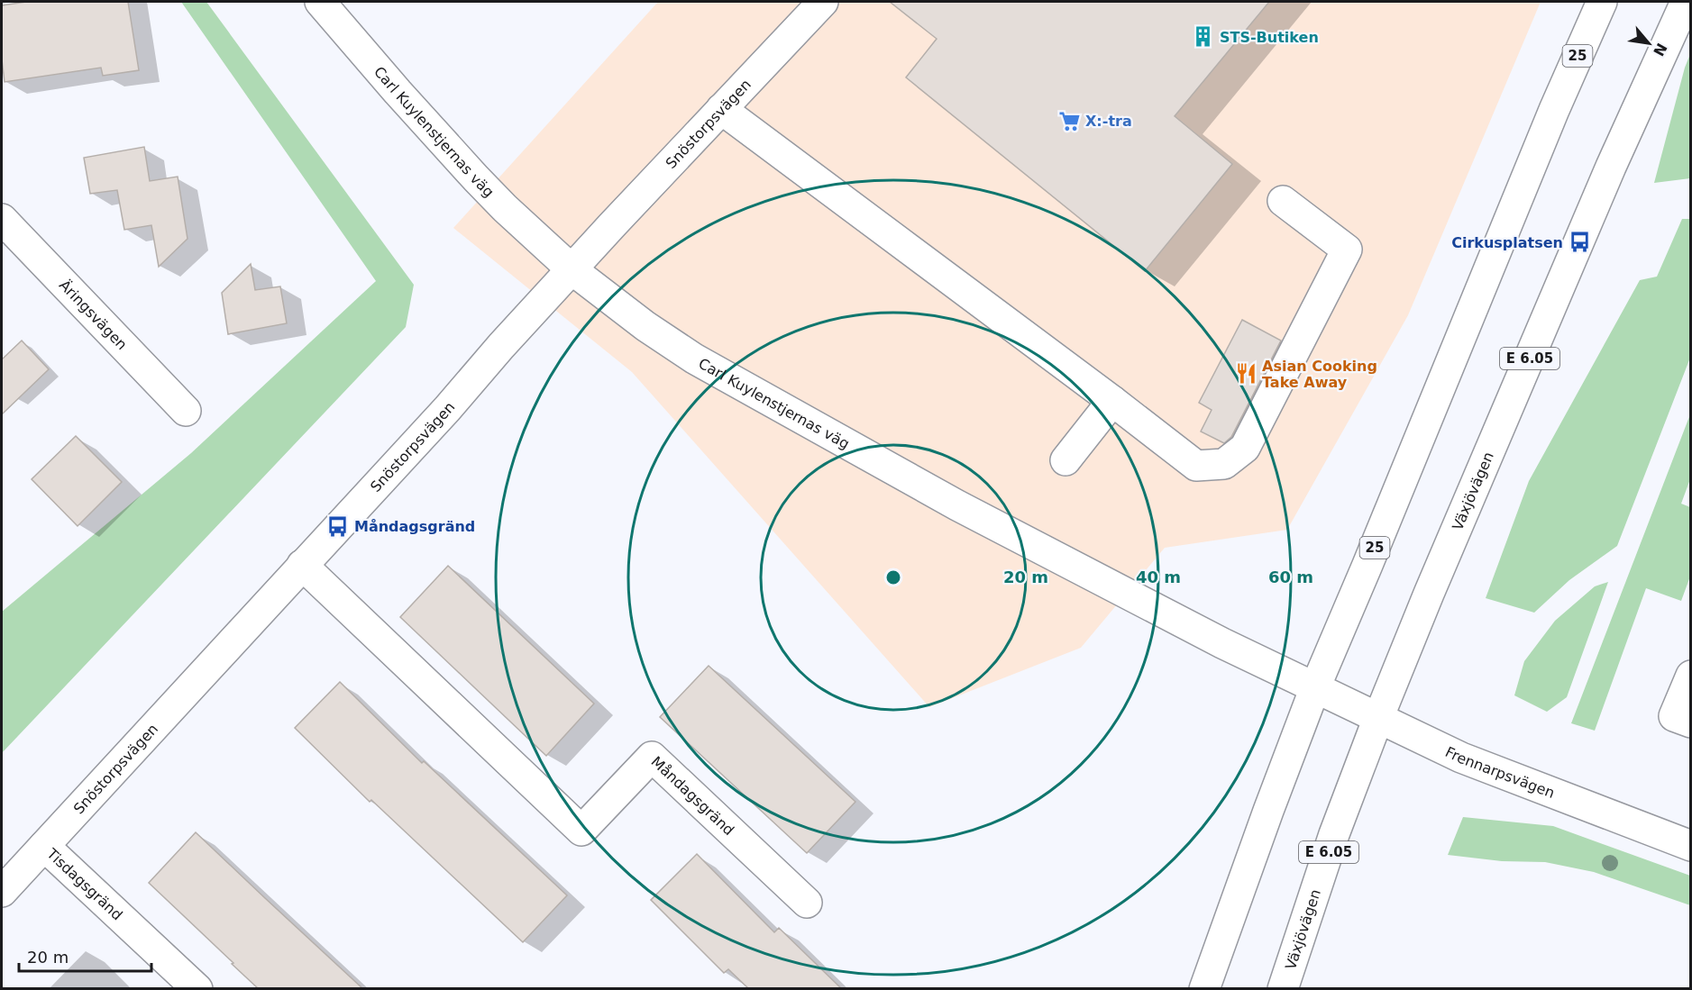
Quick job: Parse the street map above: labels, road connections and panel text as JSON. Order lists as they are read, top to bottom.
{
  "streets": {
    "main road": [
      "25",
      "Snöstorpsvägen",
      "Carl Kuylenstjernas väg",
      "Äringsvägen",
      "E 6.05",
      "Växjövägen",
      "Frennarpsvägen",
      "Måndagsgränd",
      "Tisdagsgränd"
    ]
  },
  "crossings": [
    ["25", "Carl Kuylenstjernas väg"],
    ["25", "Frennarpsvägen"],
    ["Snöstorpsvägen", "Carl Kuylenstjernas väg"],
    ["Snöstorpsvägen", "Måndagsgränd"],
    ["Snöstorpsvägen", "Tisdagsgränd"],
    ["Carl Kuylenstjernas väg", "Frennarpsvägen"],
    ["Växjövägen", "Frennarpsvägen"]
  ],
  "places": {
    "building": ["STS-Butiken"],
    "supermarket": ["X:-tra"],
    "bus stop": ["Cirkusplatsen", "Måndagsgränd"],
    "restaurant": ["Asian Cooking Take Away"]
  },
  "scale_bar": "20 m",
  "north": "bottom right",
  "rings": ["20 m", "40 m", "60 m"]
}
